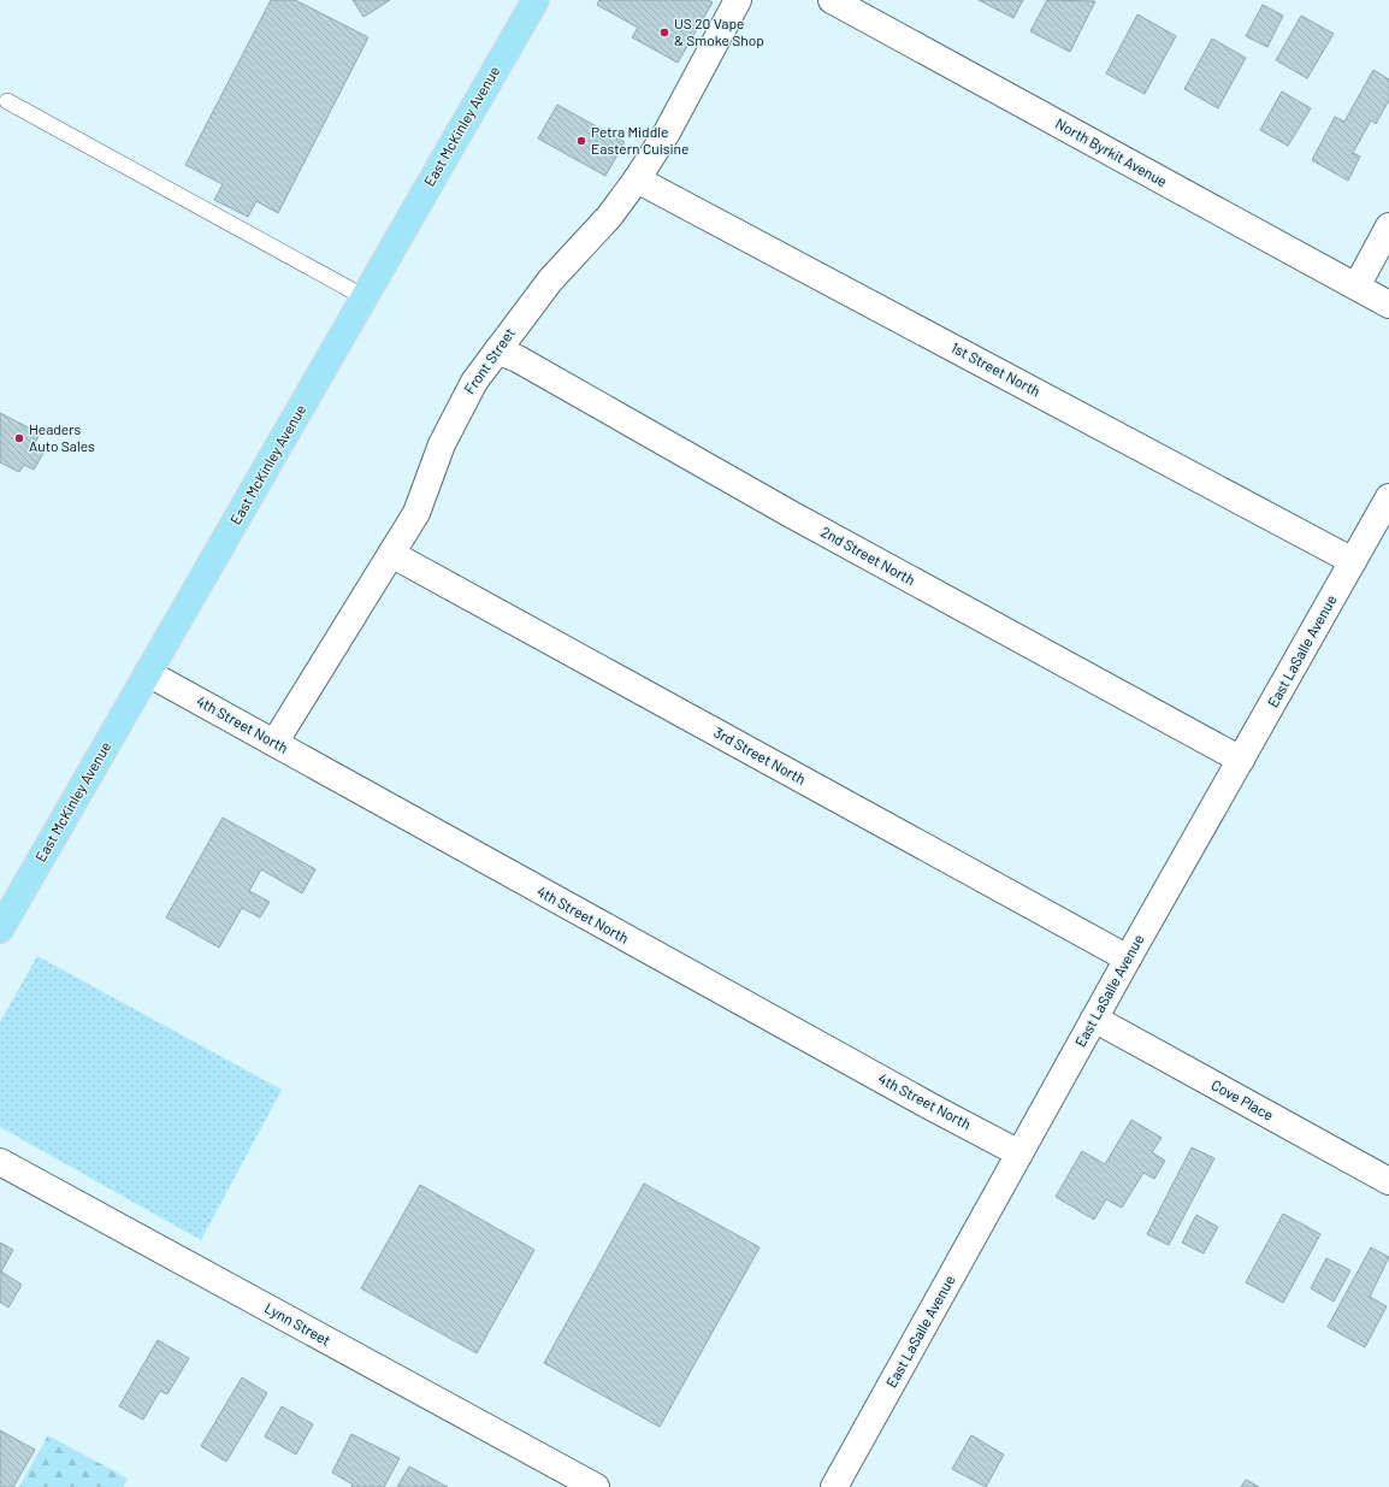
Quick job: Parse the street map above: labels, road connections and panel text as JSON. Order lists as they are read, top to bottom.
{
  "streets": {
    "main road": ["East McKinley Avenue"],
    "street": [
      "North Byrkit Avenue",
      "Front Street",
      "1st Street North",
      "2nd Street North",
      "East LaSalle Avenue",
      "4th Street North",
      "3rd Street North",
      "Cove Place",
      "Lynn Street"
    ]
  },
  "crossings": [
    ["East McKinley Avenue", "4th Street North"],
    ["Front Street", "1st Street North"],
    ["Front Street", "2nd Street North"],
    ["Front Street", "4th Street North"],
    ["Front Street", "3rd Street North"],
    ["1st Street North", "East LaSalle Avenue"],
    ["2nd Street North", "East LaSalle Avenue"],
    ["East LaSalle Avenue", "4th Street North"],
    ["East LaSalle Avenue", "3rd Street North"],
    ["East LaSalle Avenue", "Cove Place"]
  ],
  "places": ["US 20 Vape & Smoke Shop", "Petra Middle Eastern Cuisine", "Headers Auto Sales"]
}
